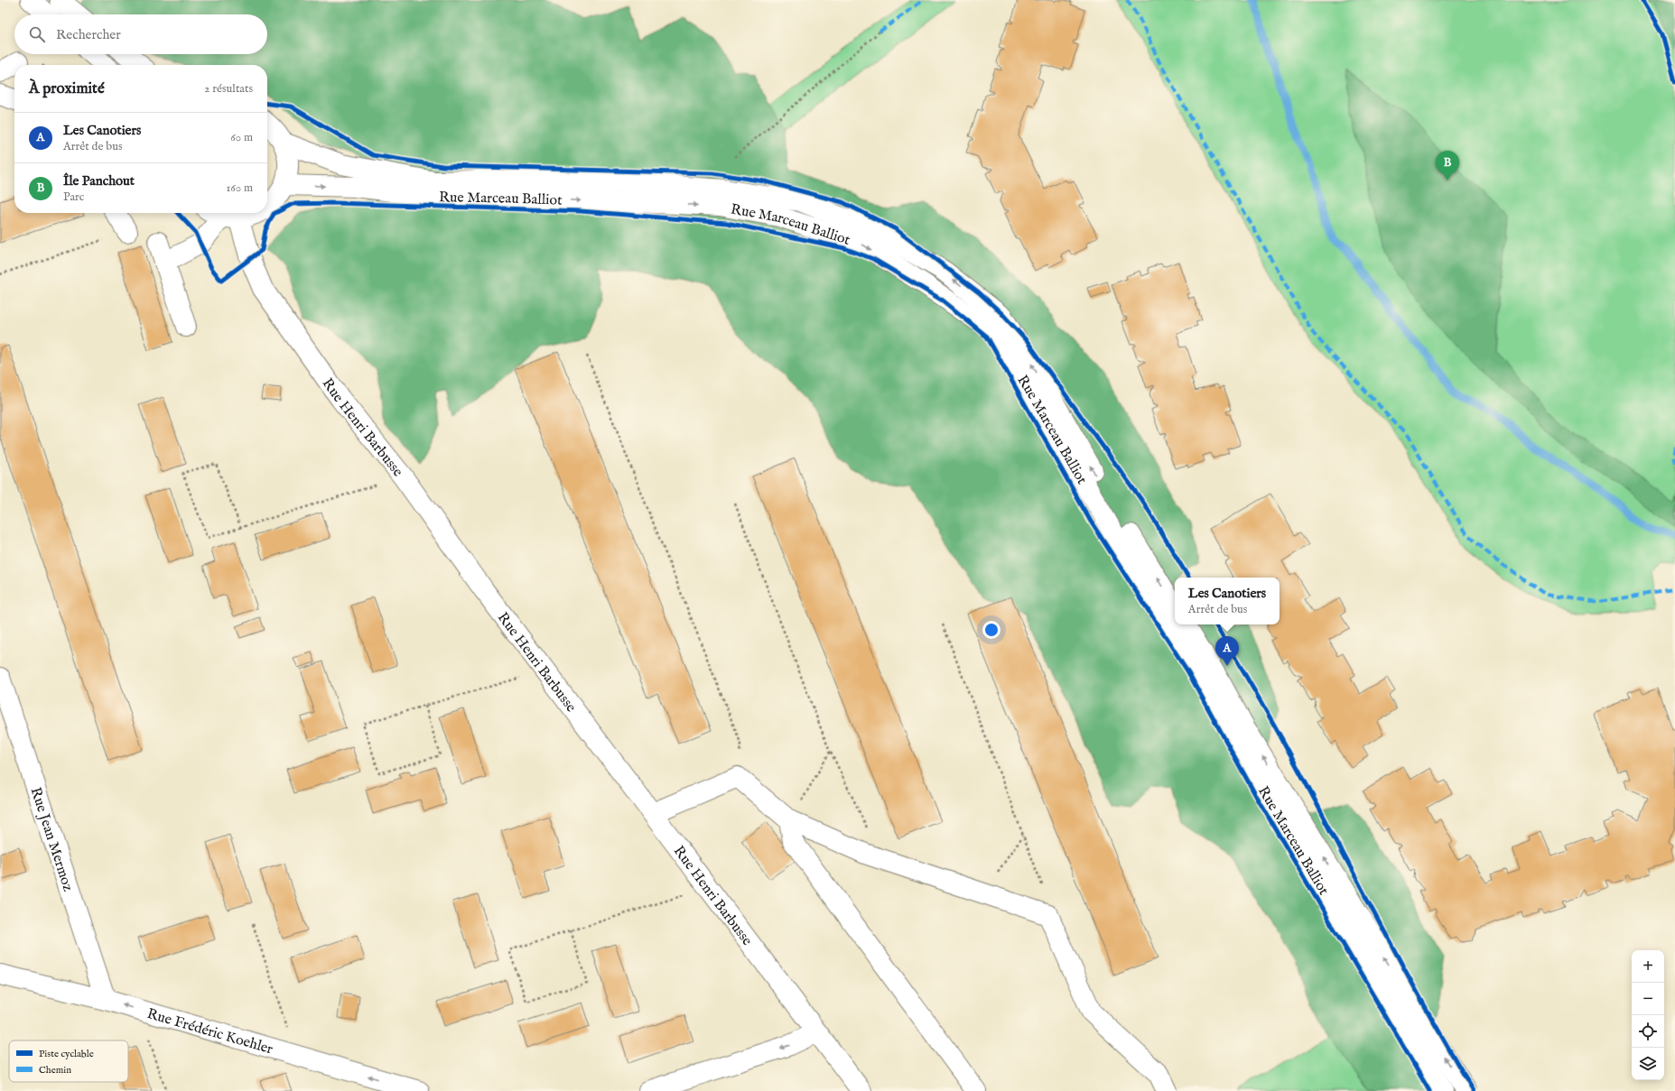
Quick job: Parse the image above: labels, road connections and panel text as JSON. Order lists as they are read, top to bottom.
{
  "streets": {
    "street": [
      "Rue Marceau Balliot",
      "Rue Henri Barbusse",
      "Rue Jean Mermoz",
      "Rue Frédéric Koehler"
    ]
  },
  "crossings": [
    ["Rue Jean Mermoz", "Rue Frédéric Koehler"]
  ],
  "one_way": ["Rue Frédéric Koehler"],
  "legend": ["Piste cyclable", "Chemin"],
  "page": {
    "search": "Rechercher",
    "heading": ["À proximité", "2 résultats"],
    "list": [
      {
        "mark": "A",
        "name": "Les Canotiers",
        "note": "Arrêt de bus",
        "value": "60 m"
      },
      {
        "mark": "B",
        "name": "Île Panchout",
        "note": "Parc",
        "value": "160 m"
      }
    ],
    "pins": ["B", "A"],
    "popup": ["Les Canotiers", "Arrêt de bus"],
    "map_buttons": ["+", "−"]
  }
}
